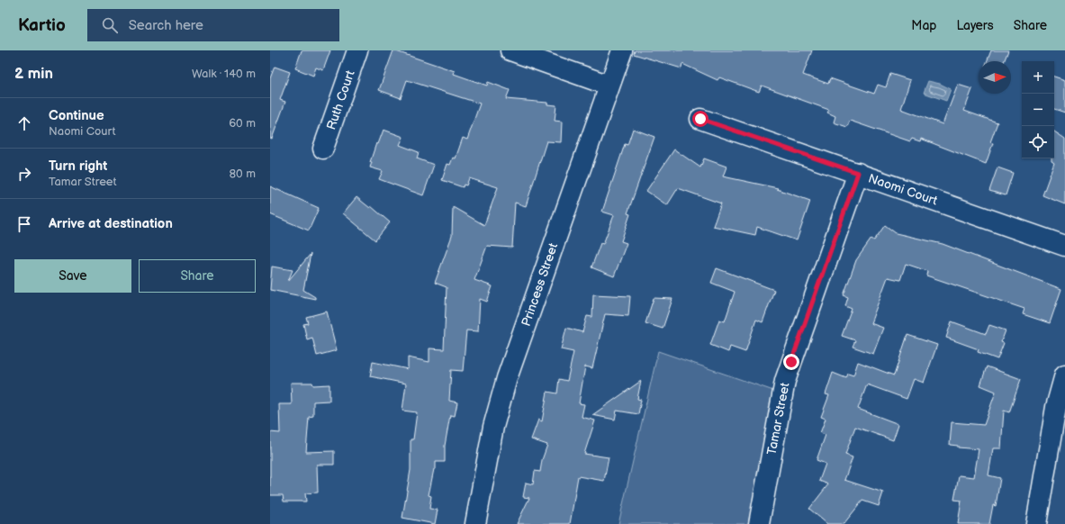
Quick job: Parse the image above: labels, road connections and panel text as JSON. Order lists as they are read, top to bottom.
{
  "streets": {
    "street": [
      "Ruth Court",
      "Naomi Court",
      "Princess Street",
      "Tamar Street"
    ]
  },
  "crossings": [
    ["Naomi Court", "Tamar Street"]
  ],
  "north": "right",
  "page": {
    "header": "Kartio",
    "search": "Search here",
    "nav": ["Map", "Layers", "Share"],
    "heading": ["2 min", "Walk · 140 m"],
    "map_buttons": ["+", "−"],
    "list": [
      ["Continue", "Naomi Court", "60 m"],
      ["Turn right", "Tamar Street", "80 m"],
      "Arrive at destination"
    ],
    "buttons": ["Save", "Share"]
  }
}
